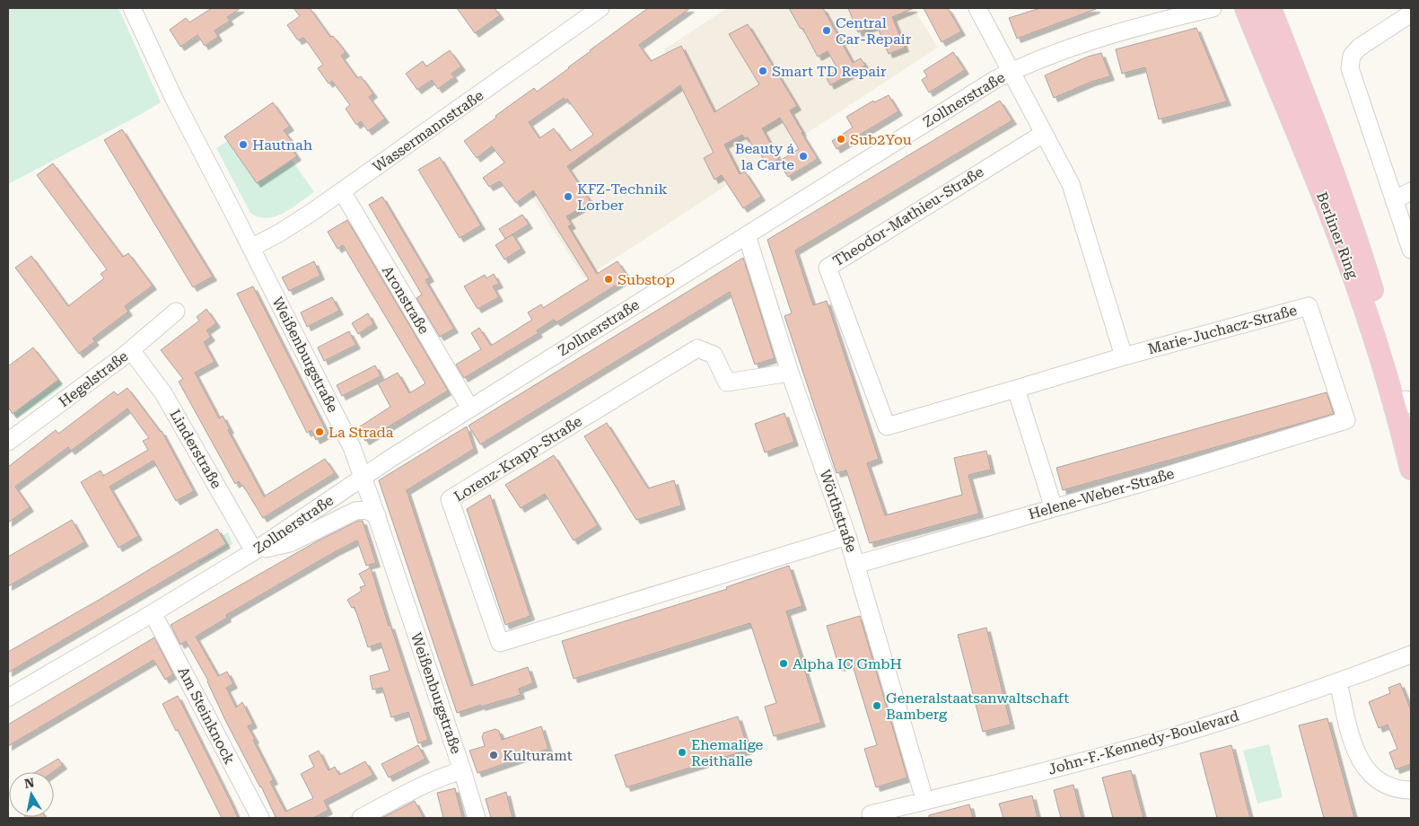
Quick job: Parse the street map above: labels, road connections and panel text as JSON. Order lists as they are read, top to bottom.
{
  "streets": {
    "main road": ["Berliner Ring"],
    "street": [
      "Zollnerstraße",
      "Wassermannstraße",
      "Theodor-Mathieu-Straße",
      "Aronstraße",
      "Marie-Juchacz-Straße",
      "Weißenburgstraße",
      "Hegelstraße",
      "Linderstraße",
      "Lorenz-Krapp-Straße",
      "Helene-Weber-Straße",
      "Wörthstraße",
      "Am Steinknock",
      "John-F.-Kennedy-Boulevard"
    ]
  },
  "crossings": [
    ["Zollnerstraße", "Aronstraße"],
    ["Zollnerstraße", "Weißenburgstraße"],
    ["Zollnerstraße", "Linderstraße"],
    ["Zollnerstraße", "Wörthstraße"],
    ["Zollnerstraße", "Am Steinknock"],
    ["Wassermannstraße", "Aronstraße"],
    ["Wassermannstraße", "Weißenburgstraße"],
    ["Marie-Juchacz-Straße", "Helene-Weber-Straße"],
    ["Hegelstraße", "Linderstraße"],
    ["Lorenz-Krapp-Straße", "Wörthstraße"],
    ["Helene-Weber-Straße", "Wörthstraße"]
  ],
  "places": [
    "Central Car-Repair",
    "Smart TD Repair",
    "Sub2You",
    "Hautnah",
    "Beauty á la Carte",
    "KFZ-Technik Lorber",
    "Substop",
    "La Strada",
    "Alpha IC GmbH",
    "Generalstaatsanwaltschaft Bamberg",
    "Ehemalige Reithalle",
    "Kulturamt"
  ],
  "north": "top"
}
